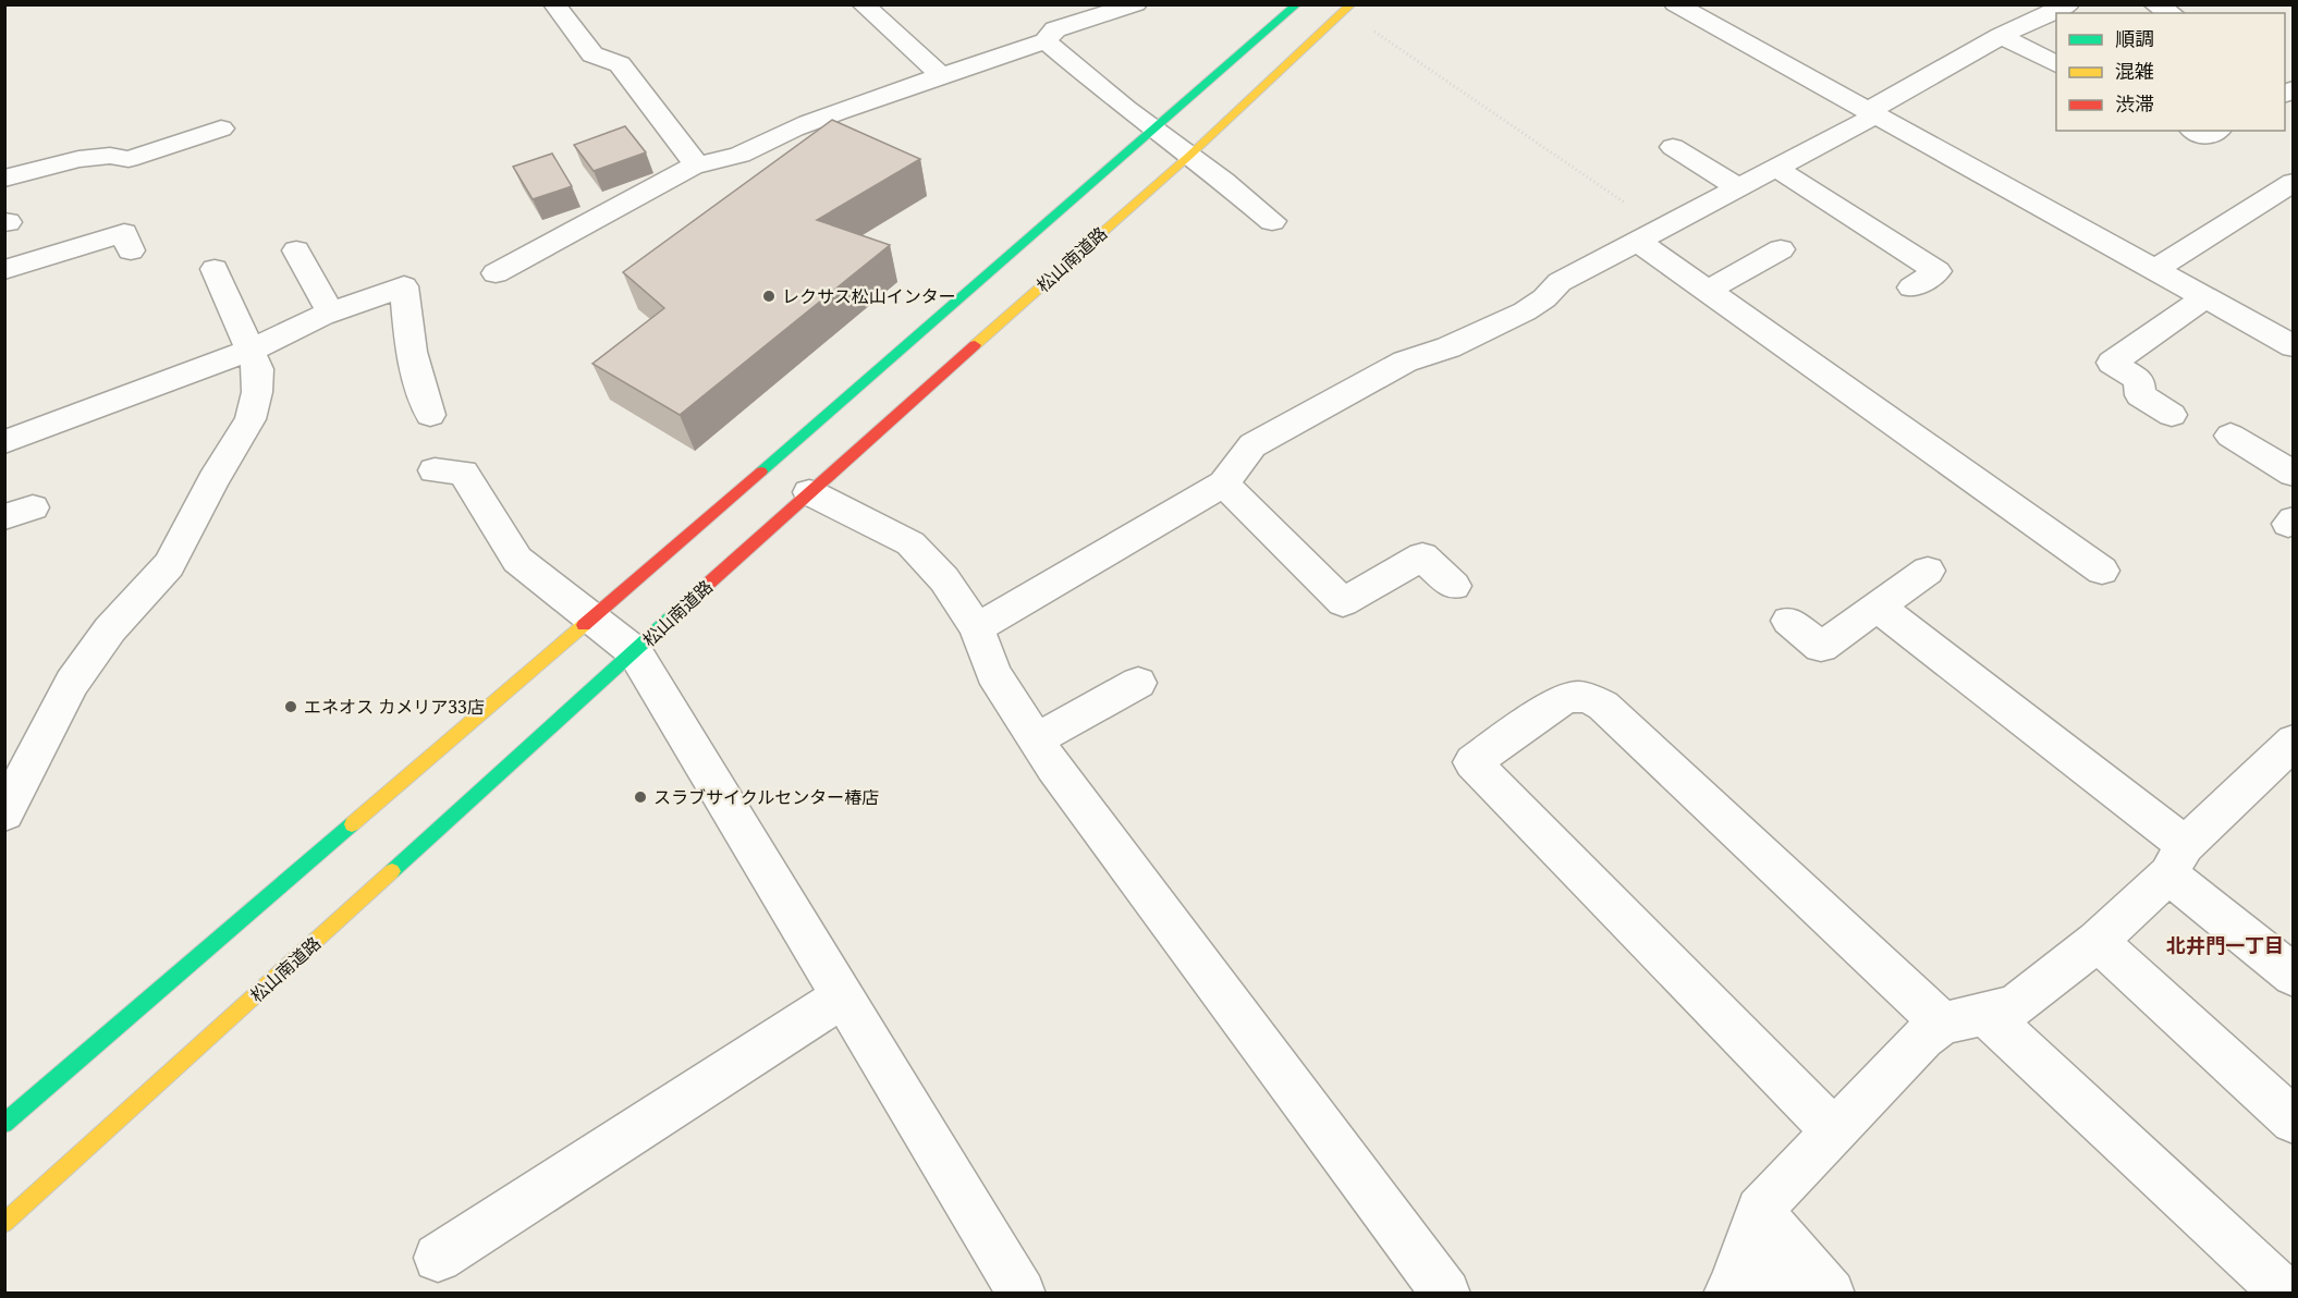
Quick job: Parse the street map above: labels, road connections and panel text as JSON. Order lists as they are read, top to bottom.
{
  "streets": {
    "highway": ["松山南道路"]
  },
  "districts": ["北井門一丁目"],
  "places": ["レクサス松山インター", "エネオス カメリア33店", "スラブサイクルセンター椿店"],
  "legend": ["順調", "混雑", "渋滞"]
}
